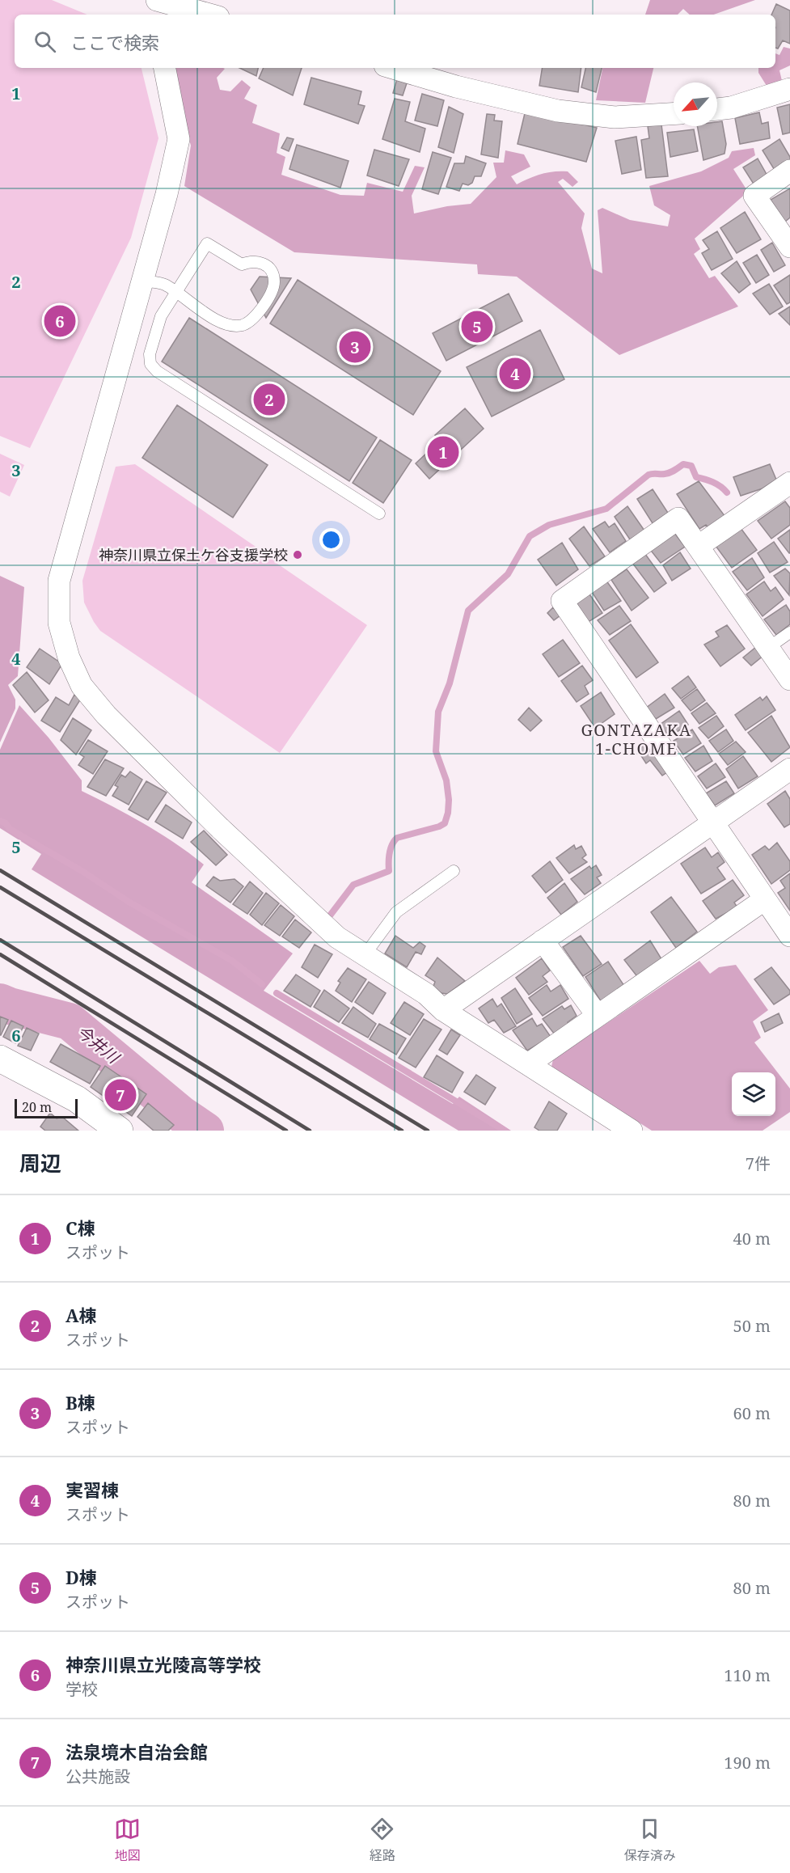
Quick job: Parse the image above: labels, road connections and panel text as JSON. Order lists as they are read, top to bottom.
{
  "districts": ["GONTAZAKA 1-CHOME"],
  "water": ["今井川"],
  "places": ["神奈川県立保土ケ谷支援学校"],
  "scale_bar": "20 m",
  "north": "bottom left",
  "page": {
    "search": "ここで検索",
    "pins": [
      "6",
      "5",
      "3",
      "4",
      "2",
      "1",
      "7"
    ],
    "scale": "20 m",
    "heading": ["周辺", "7件"],
    "list": [
      {
        "mark": "1",
        "name": "C棟",
        "note": "スポット",
        "value": "40 m"
      },
      {
        "mark": "2",
        "name": "A棟",
        "note": "スポット",
        "value": "50 m"
      },
      {
        "mark": "3",
        "name": "B棟",
        "note": "スポット",
        "value": "60 m"
      },
      {
        "mark": "4",
        "name": "実習棟",
        "note": "スポット",
        "value": "80 m"
      },
      {
        "mark": "5",
        "name": "D棟",
        "note": "スポット",
        "value": "80 m"
      },
      {
        "mark": "6",
        "name": "神奈川県立光陵高等学校",
        "note": "学校",
        "value": "110 m"
      },
      {
        "mark": "7",
        "name": "法泉境木自治会館",
        "note": "公共施設",
        "value": "190 m"
      }
    ],
    "nav": ["地図", "経路", "保存済み"]
  },
  "grid": {
    "rows": [
      "1",
      "2",
      "3",
      "4",
      "5",
      "6"
    ]
  }
}
